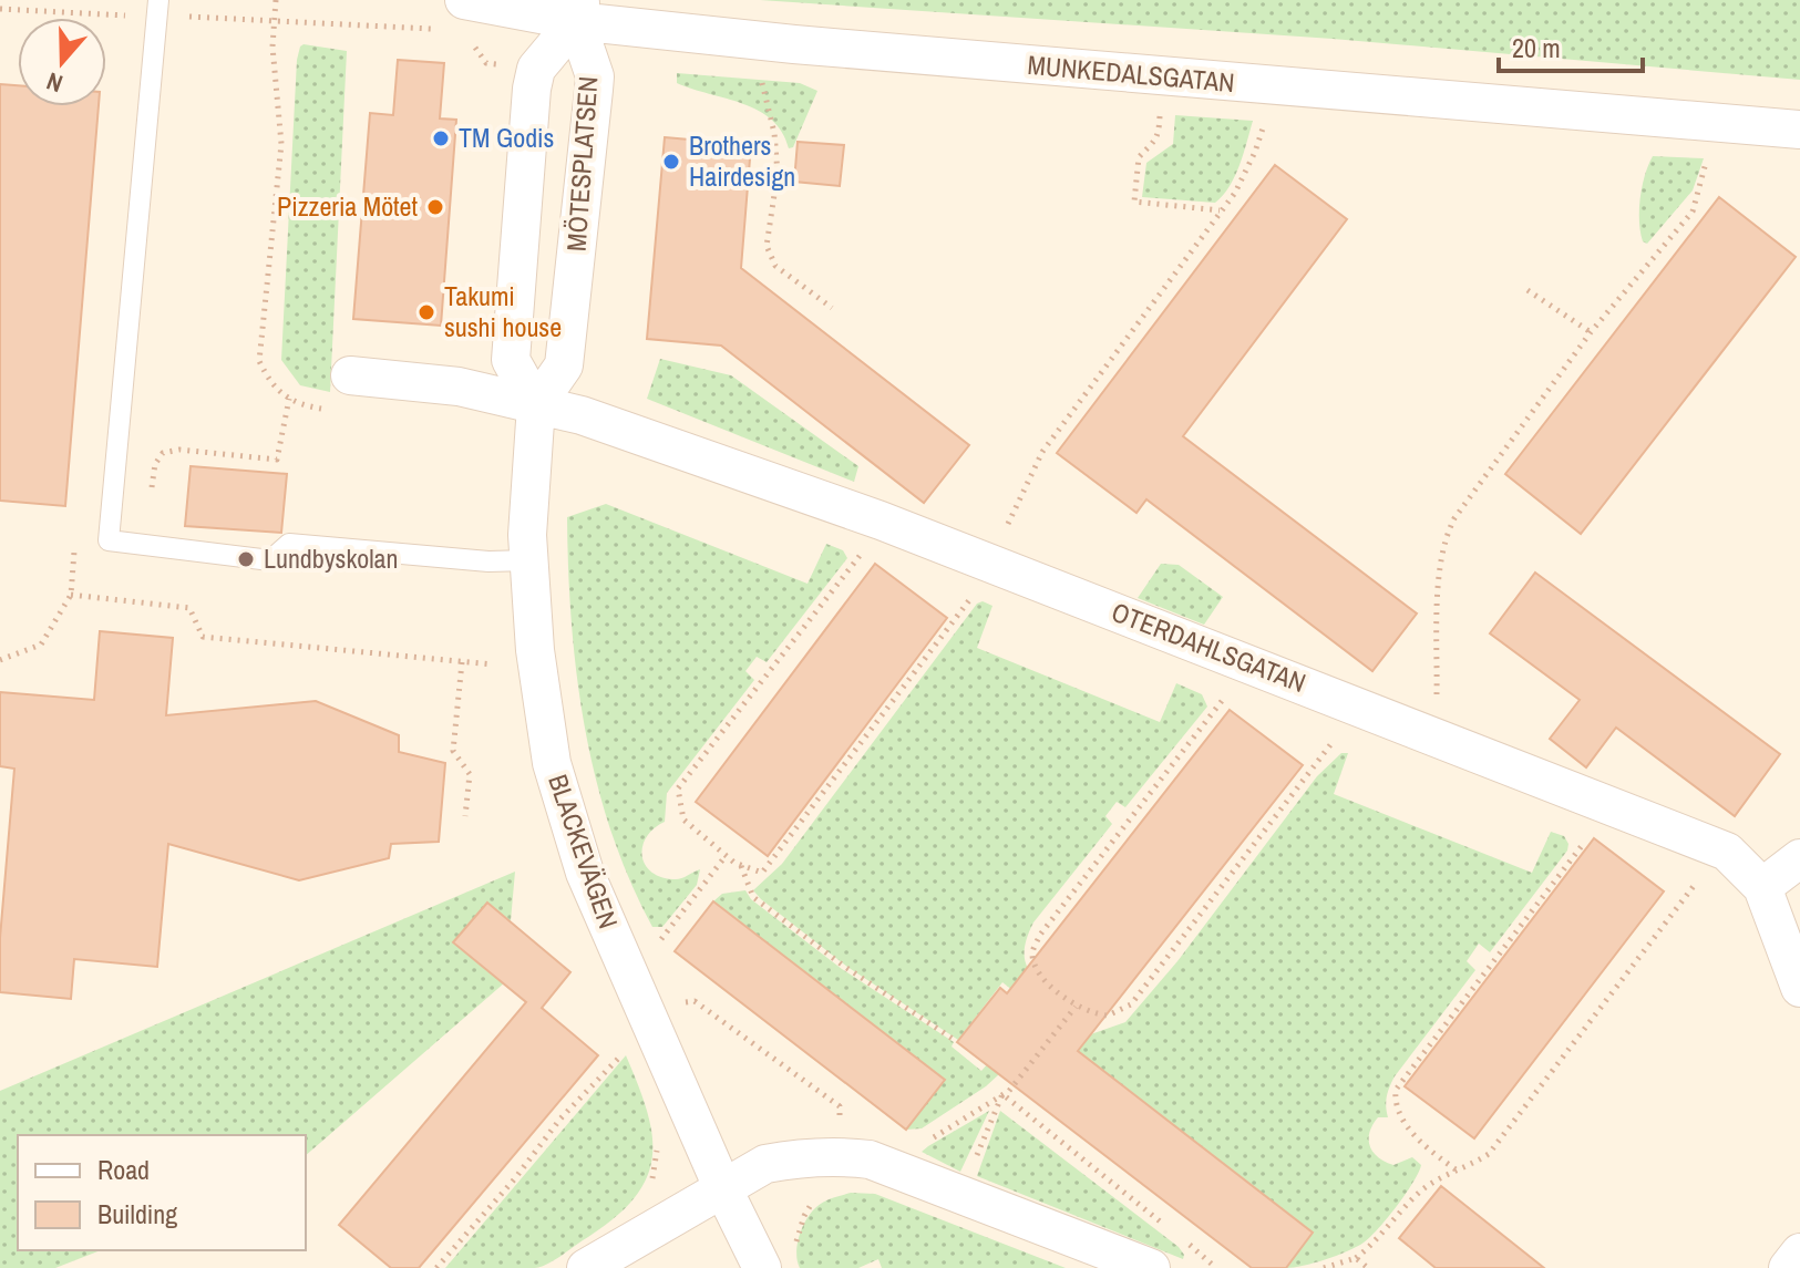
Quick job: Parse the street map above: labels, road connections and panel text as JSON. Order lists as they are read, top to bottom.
{
  "streets": {
    "street": [
      "MUNKEDALSGATAN",
      "MÖTESPLATSEN",
      "OTERDAHLSGATAN",
      "BLACKEVÄGEN"
    ]
  },
  "crossings": [
    ["MUNKEDALSGATAN", "MÖTESPLATSEN"],
    ["MÖTESPLATSEN", "OTERDAHLSGATAN"],
    ["MÖTESPLATSEN", "BLACKEVÄGEN"],
    ["OTERDAHLSGATAN", "BLACKEVÄGEN"]
  ],
  "places": [
    "TM Godis",
    "Brothers Hairdesign",
    "Pizzeria Mötet",
    "Takumi sushi house",
    "Lundbyskolan"
  ],
  "legend": ["Road", "Building"],
  "scale_bar": "20 m",
  "north": "bottom"
}
